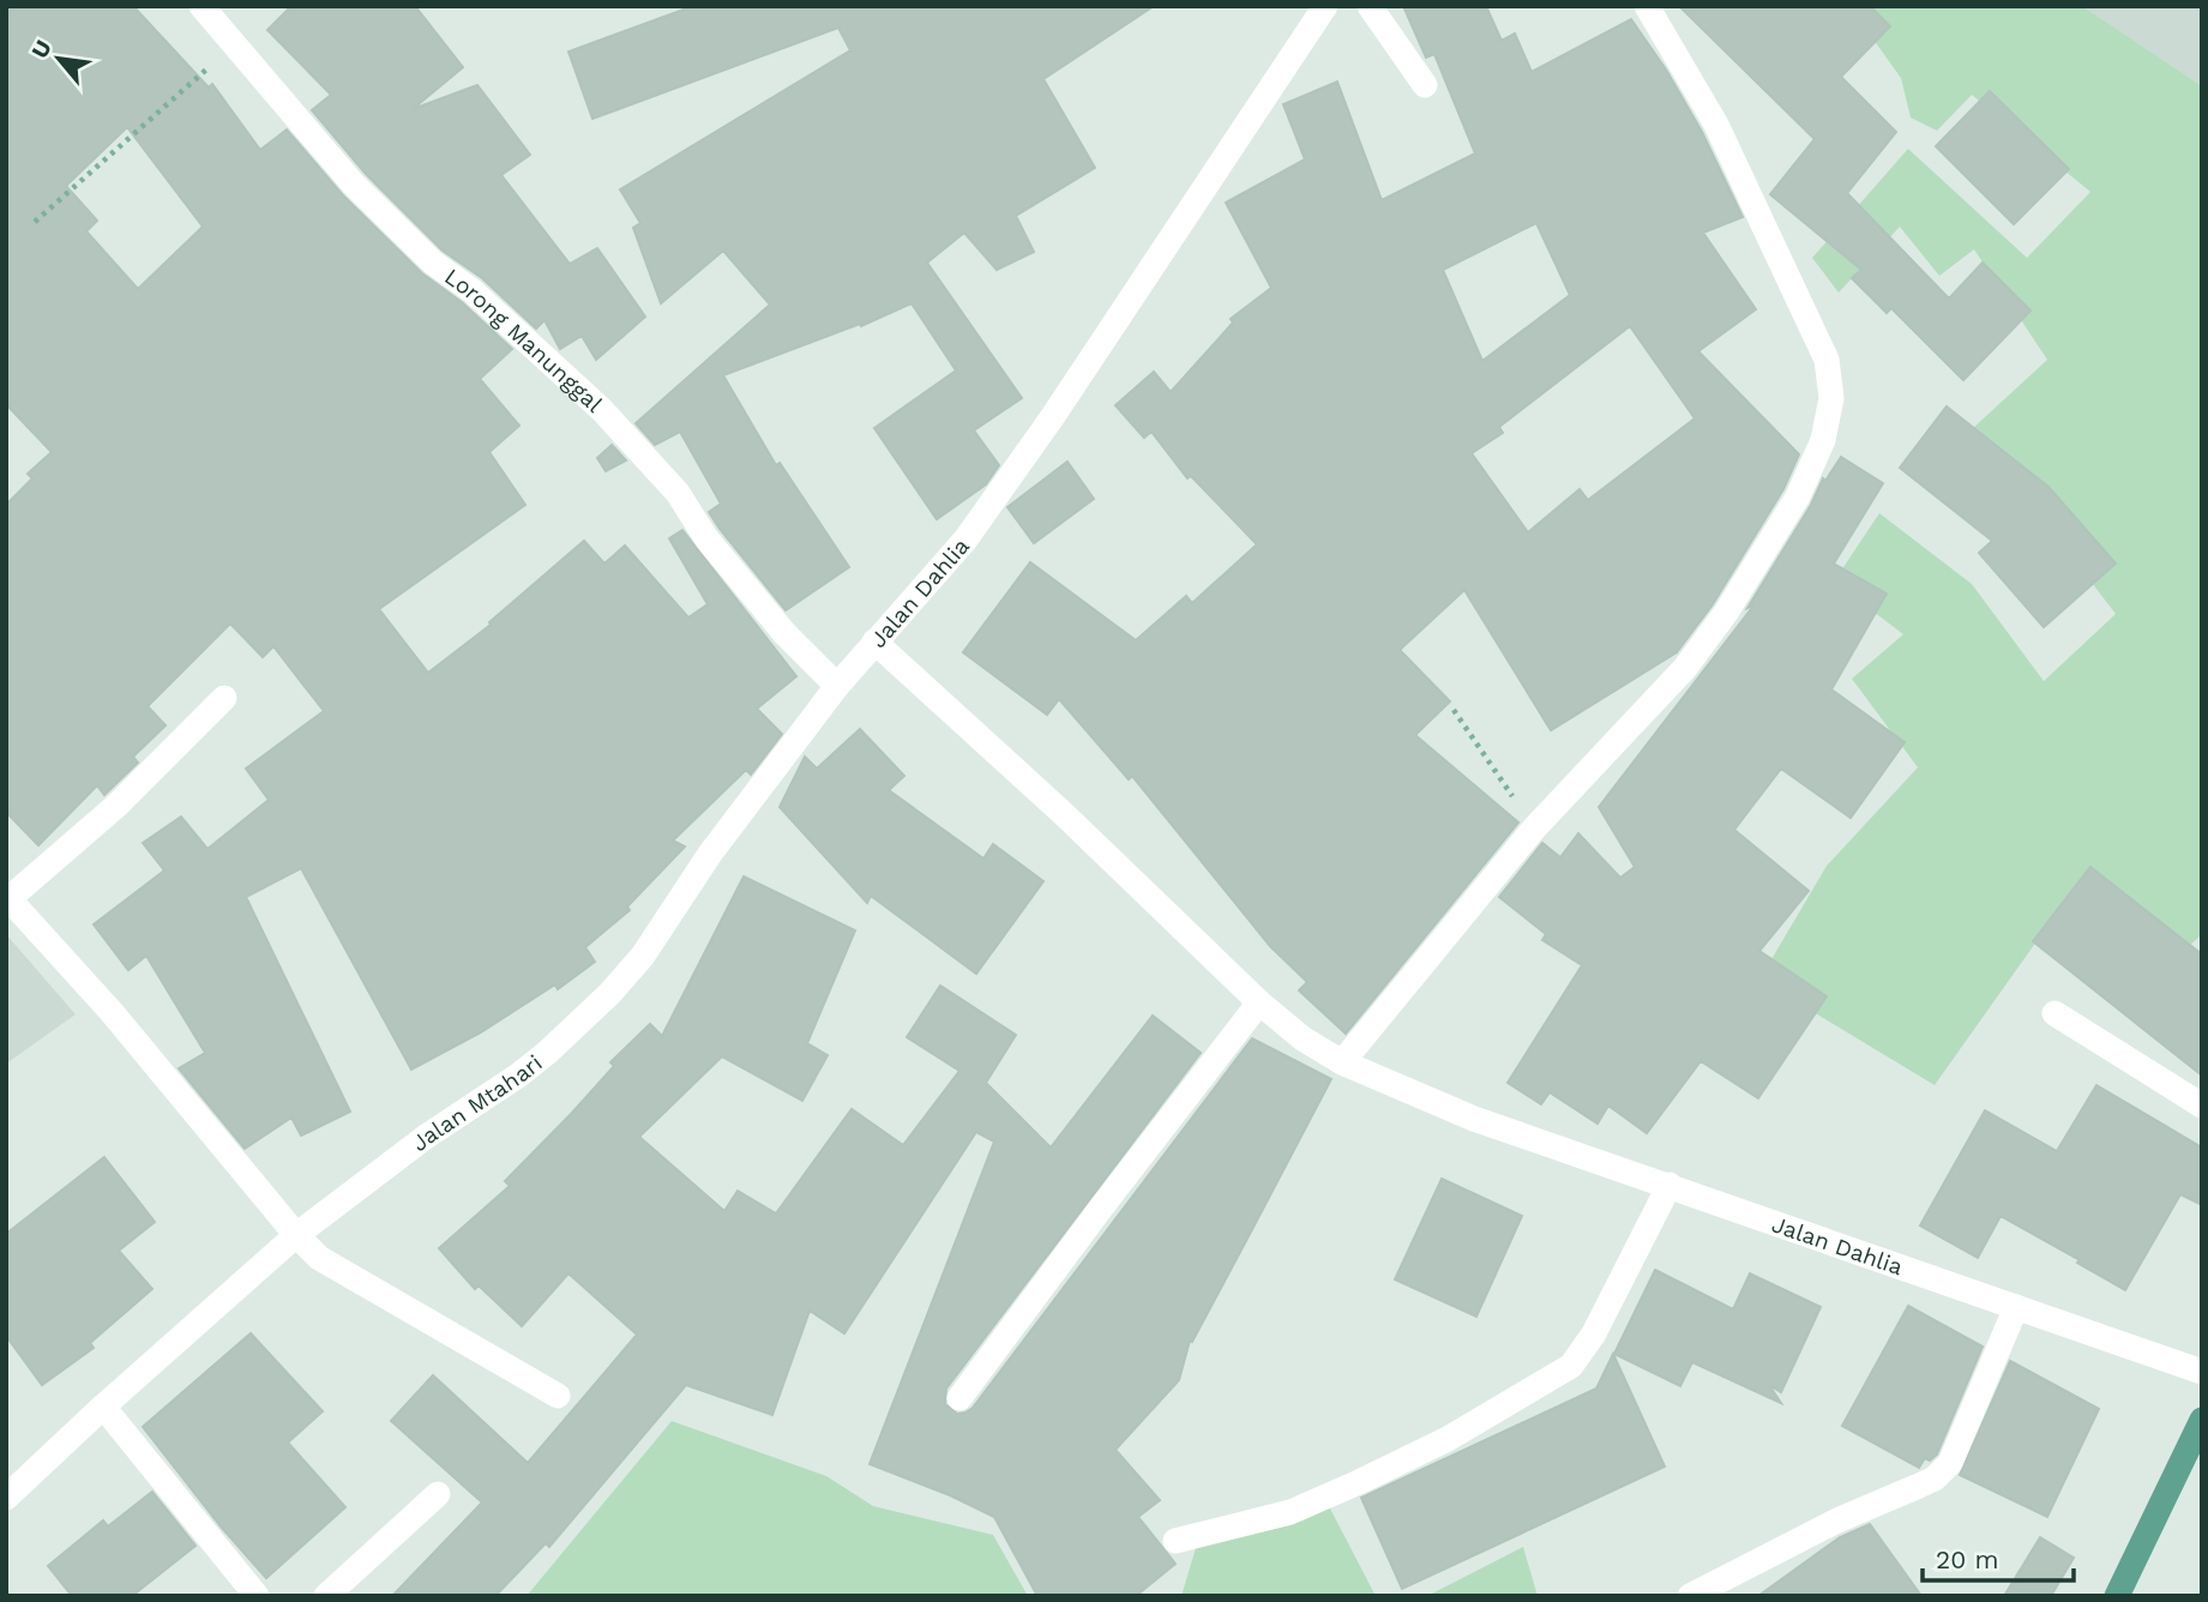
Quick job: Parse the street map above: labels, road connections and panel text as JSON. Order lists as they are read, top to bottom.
{
  "streets": {
    "street": ["Lorong Manunggal", "Jalan Dahlia", "Jalan Mtahari"]
  },
  "crossings": [
    ["Lorong Manunggal", "Jalan Mtahari"],
    ["Jalan Dahlia", "Jalan Mtahari"]
  ],
  "scale_bar": "20 m",
  "north": "top left"
}
